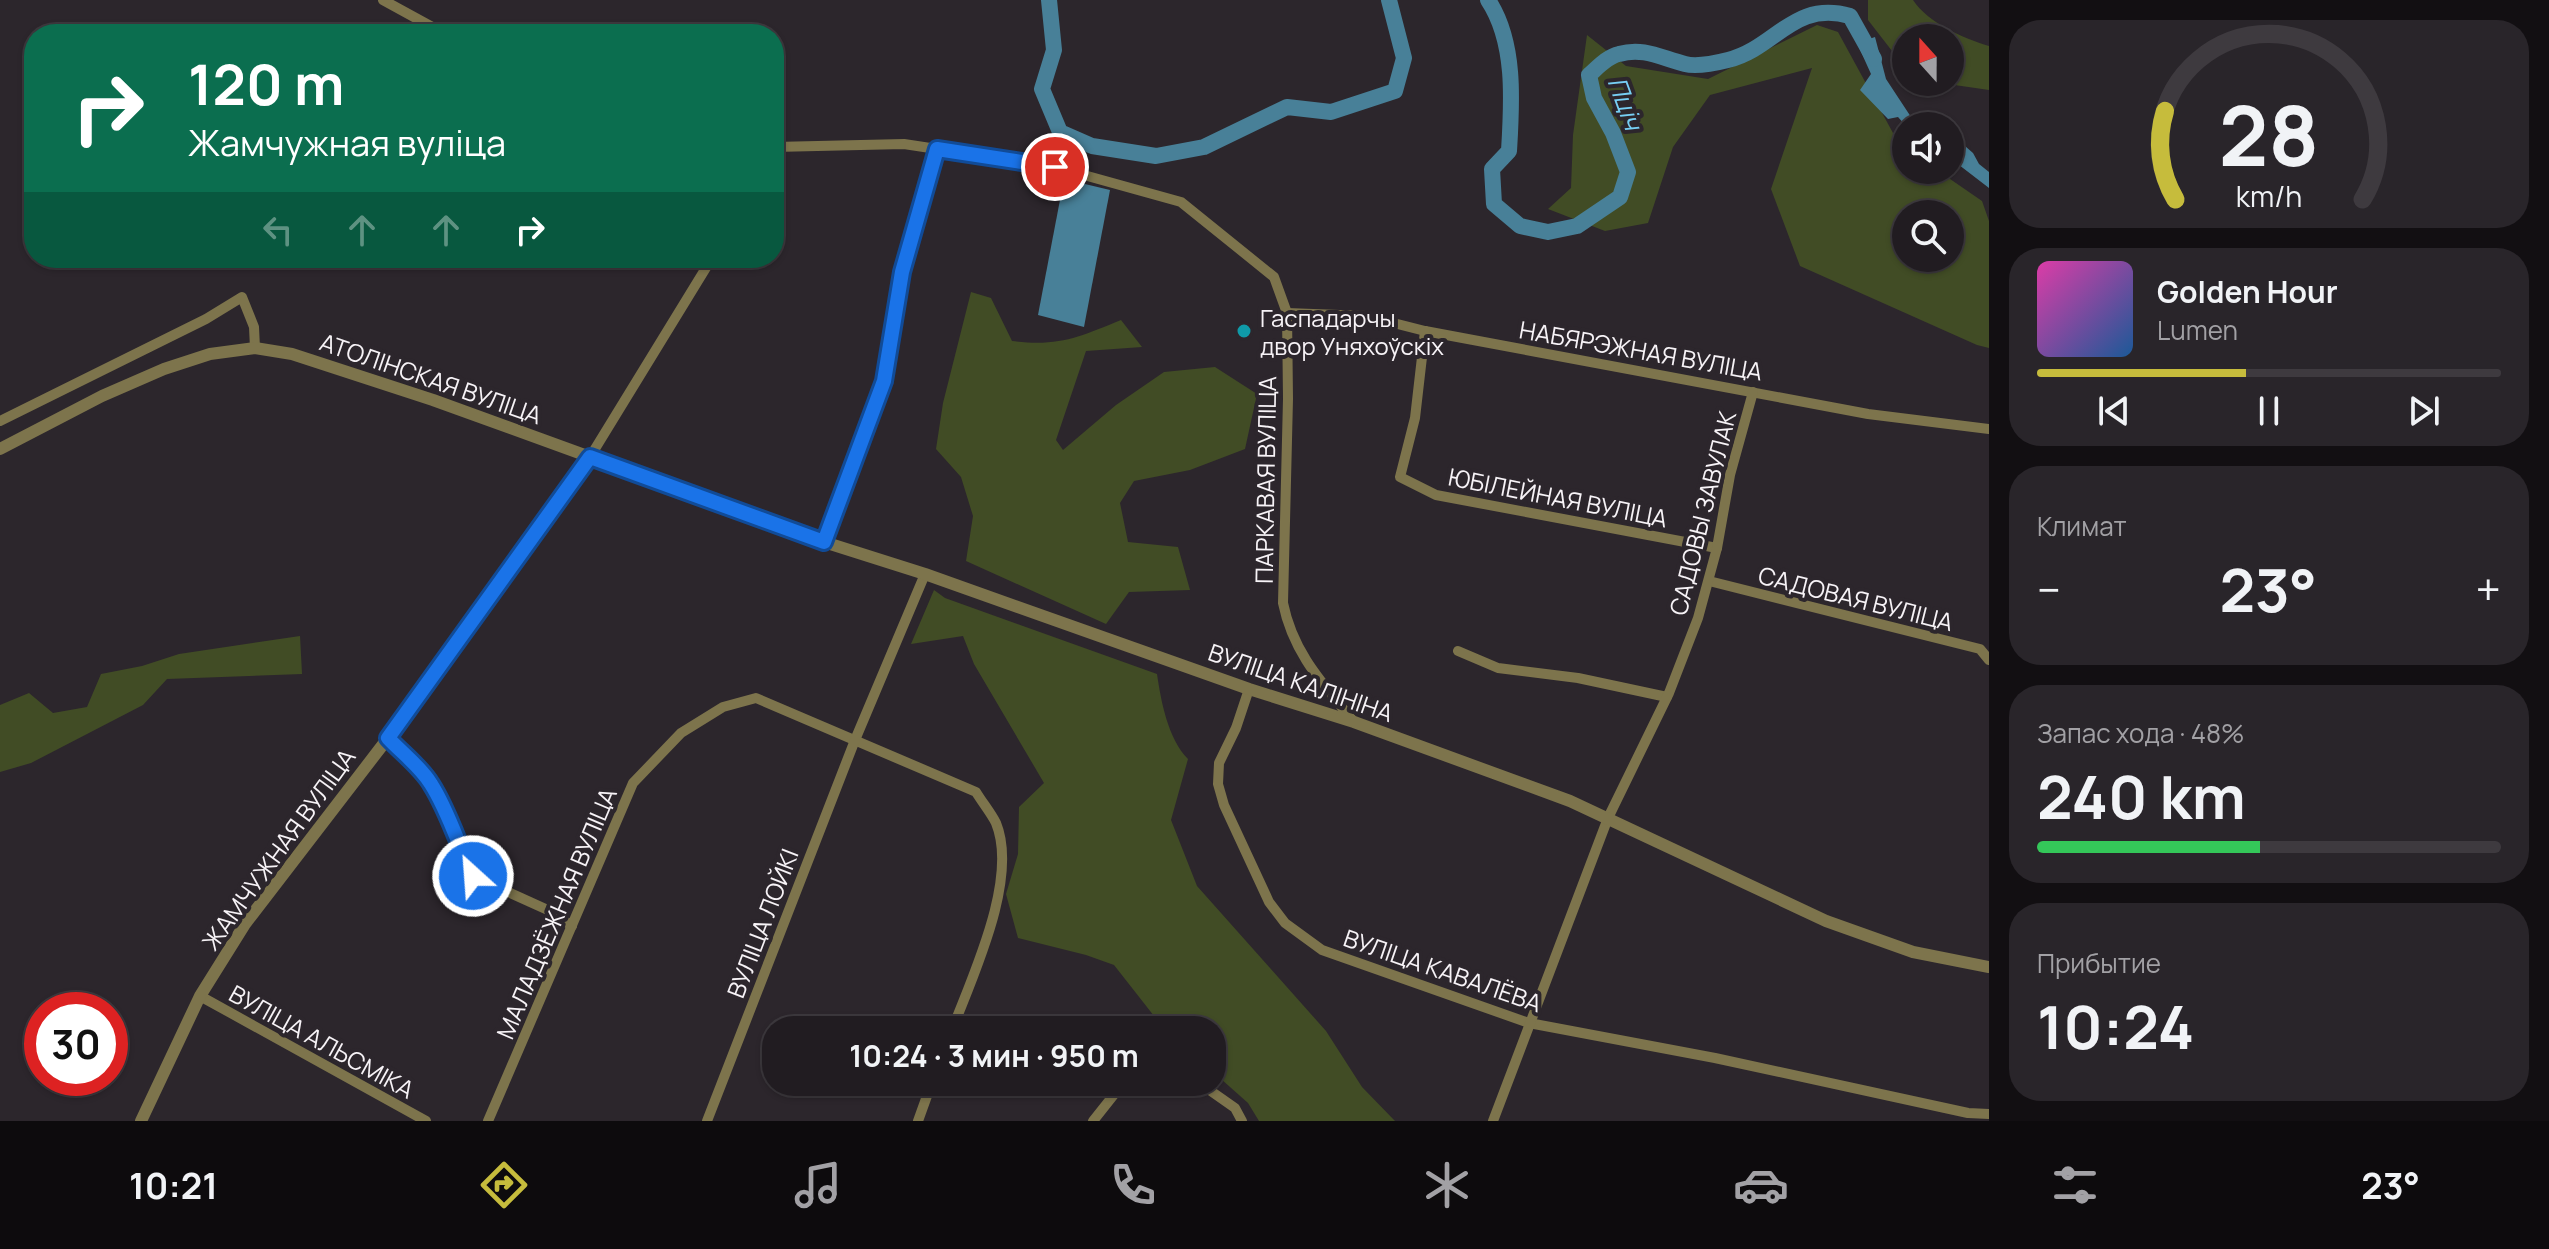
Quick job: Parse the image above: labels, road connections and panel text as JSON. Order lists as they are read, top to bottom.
{
  "streets": {
    "street": [
      "НАБЯРЭЖНАЯ ВУЛІЦА",
      "АТОЛІНСКАЯ ВУЛІЦА",
      "ПАРКАВАЯ ВУЛІЦА",
      "ЮБІЛЕЙНАЯ ВУЛІЦА",
      "САДОВЫ ЗАВУЛАК",
      "САДОВАЯ ВУЛІЦА",
      "ВУЛІЦА КАЛІНІНА",
      "ЖАМЧУЖНАЯ ВУЛІЦА",
      "МАЛАДЗЁЖНАЯ ВУЛІЦА",
      "ВУЛІЦА ЛОЙКІ",
      "ВУЛІЦА КАВАЛЁВА",
      "ВУЛІЦА АЛЬСМІКА"
    ]
  },
  "crossings": [
    ["НАБЯРЭЖНАЯ ВУЛІЦА", "ПАРКАВАЯ ВУЛІЦА"],
    ["НАБЯРЭЖНАЯ ВУЛІЦА", "ЮБІЛЕЙНАЯ ВУЛІЦА"],
    ["НАБЯРЭЖНАЯ ВУЛІЦА", "САДОВЫ ЗАВУЛАК"],
    ["АТОЛІНСКАЯ ВУЛІЦА", "ВУЛІЦА КАЛІНІНА"],
    ["АТОЛІНСКАЯ ВУЛІЦА", "ЖАМЧУЖНАЯ ВУЛІЦА"],
    ["ПАРКАВАЯ ВУЛІЦА", "ВУЛІЦА КАЛІНІНА"],
    ["ЮБІЛЕЙНАЯ ВУЛІЦА", "САДОВЫ ЗАВУЛАК"],
    ["САДОВЫ ЗАВУЛАК", "САДОВАЯ ВУЛІЦА"],
    ["САДОВЫ ЗАВУЛАК", "ВУЛІЦА КАЛІНІНА"],
    ["САДОВЫ ЗАВУЛАК", "ВУЛІЦА КАВАЛЁВА"],
    ["ВУЛІЦА КАЛІНІНА", "ЖАМЧУЖНАЯ ВУЛІЦА"],
    ["ВУЛІЦА КАЛІНІНА", "ВУЛІЦА ЛОЙКІ"],
    ["ВУЛІЦА КАЛІНІНА", "ВУЛІЦА КАВАЛЁВА"],
    ["ЖАМЧУЖНАЯ ВУЛІЦА", "ВУЛІЦА АЛЬСМІКА"],
    ["МАЛАДЗЁЖНАЯ ВУЛІЦА", "ВУЛІЦА ЛОЙКІ"]
  ],
  "water": ["Пціч"],
  "places": ["Гаспадарчы двор Уняхоўскіх"],
  "north": "top",
  "page": {
    "turn": ["120 m", "Жамчужная вуліца"],
    "song": ["Golden Hour", "Lumen"],
    "tile": [
      "Климат",
      ["Запас хода · 48%", "240 km"],
      ["Прибытие", "10:24"]
    ],
    "heat": ["−", "23°", "+"],
    "limit": "30",
    "trip": "10:24 · 3 мин · 950 m",
    "tabs": ["10:21", "23°"],
    "gauge": ["28", "km/h"]
  }
}
